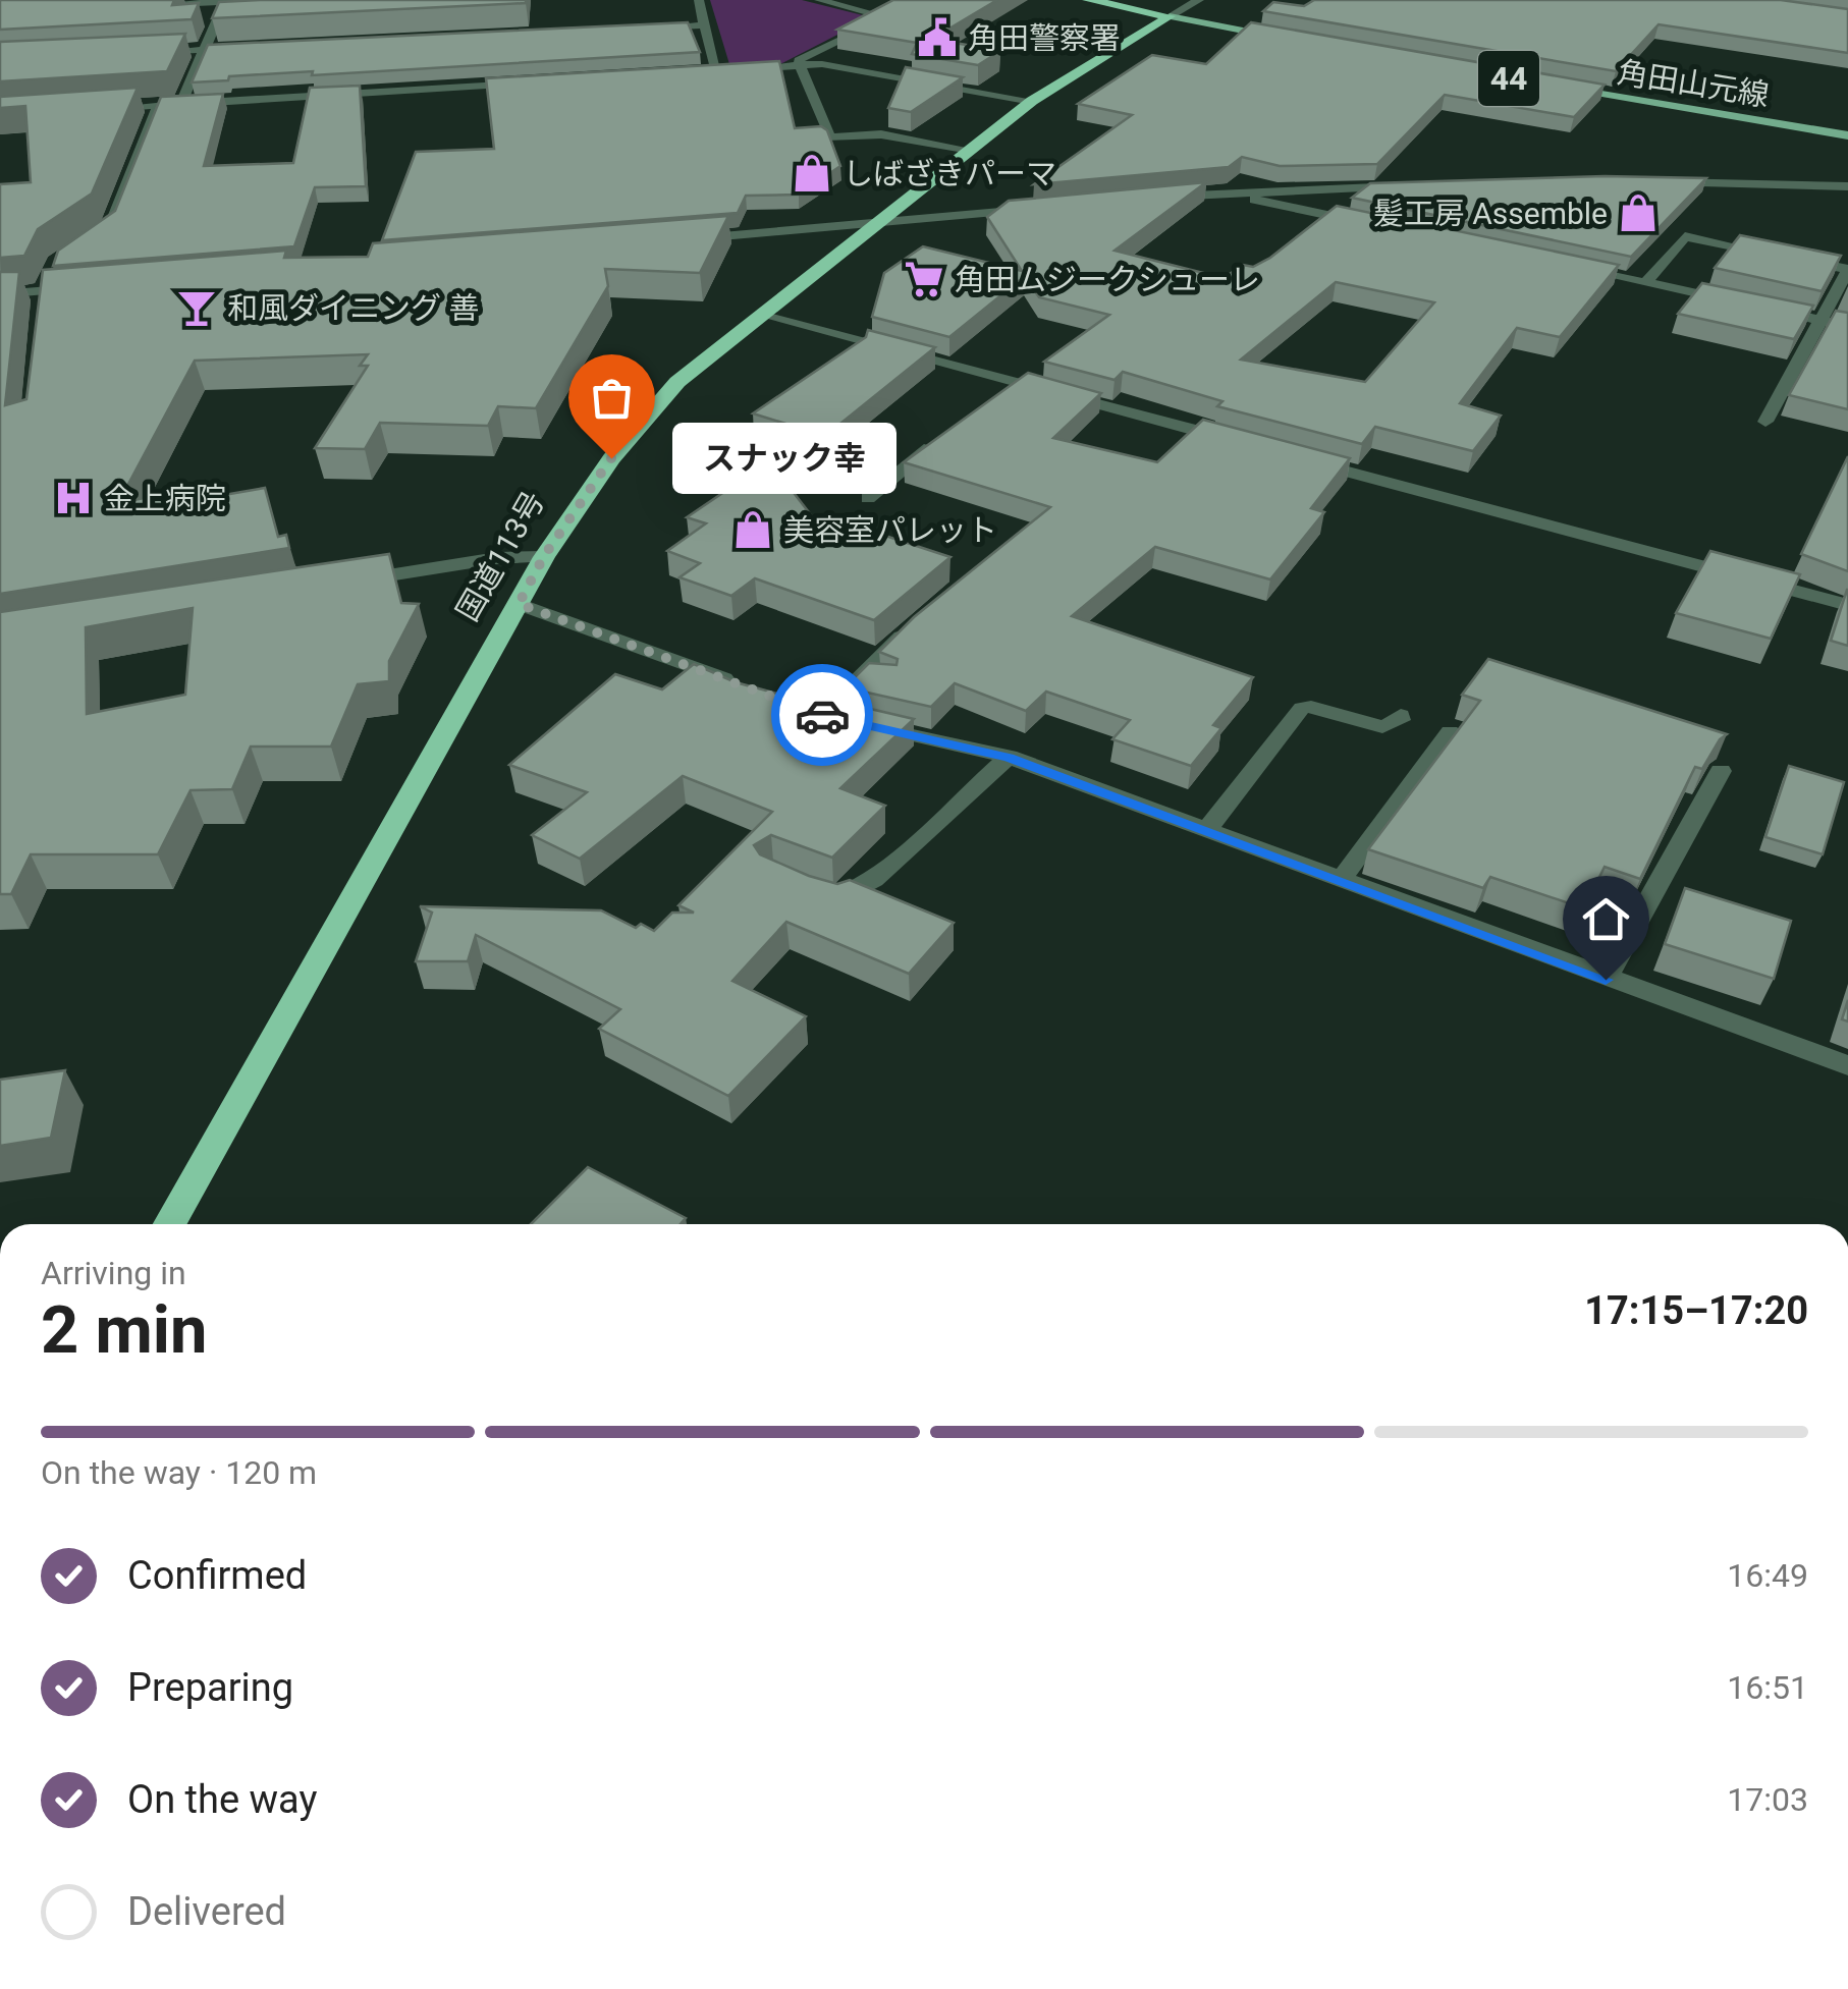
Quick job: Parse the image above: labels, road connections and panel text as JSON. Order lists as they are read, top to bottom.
{
  "streets": {
    "highway": ["国道113号"],
    "main road": ["44", "角田山元線"]
  },
  "places": {
    "public building": ["角田警察署"],
    "shop": ["しばざきパーマ", "髪工房 Assemble", "美容室パレット"],
    "supermarket": ["角田ムジークシューレ"],
    "bar": ["和風ダイニング 善"],
    "other": ["スナック幸"],
    "hospital": ["金上病院"]
  },
  "page": {
    "bubble": "スナック幸",
    "heading": ["2 min", "Arriving in", "17:15–17:20"],
    "bar": "On the way · 120 m",
    "list": [
      ["Confirmed", "16:49"],
      ["Preparing", "16:51"],
      ["On the way", "17:03"],
      "Delivered"
    ]
  }
}
